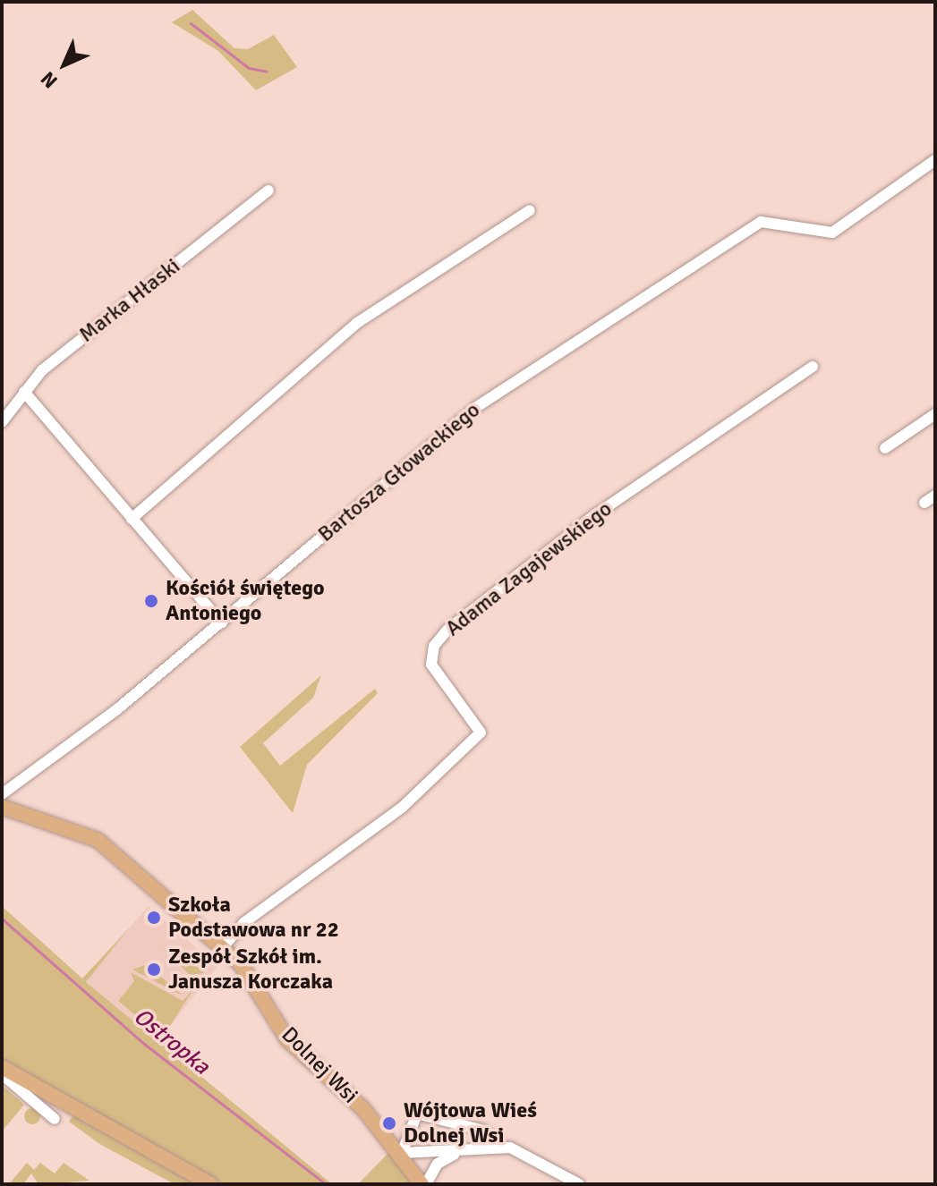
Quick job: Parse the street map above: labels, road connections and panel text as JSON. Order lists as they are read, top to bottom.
{
  "streets": {
    "main road": ["Dolnej Wsi"],
    "street": ["Marka Hłaski", "Bartosza Głowackiego", "Adama Zagajewskiego"]
  },
  "crossings": [
    ["Adama Zagajewskiego", "Dolnej Wsi"]
  ],
  "water": ["Ostropka"],
  "places": [
    "Kościół świętego Antoniego",
    "Szkoła Podstawowa nr 22",
    "Zespół Szkół im. Janusza Korczaka",
    "Wójtowa Wieś Dolnej Wsi"
  ],
  "north": "bottom left"
}
